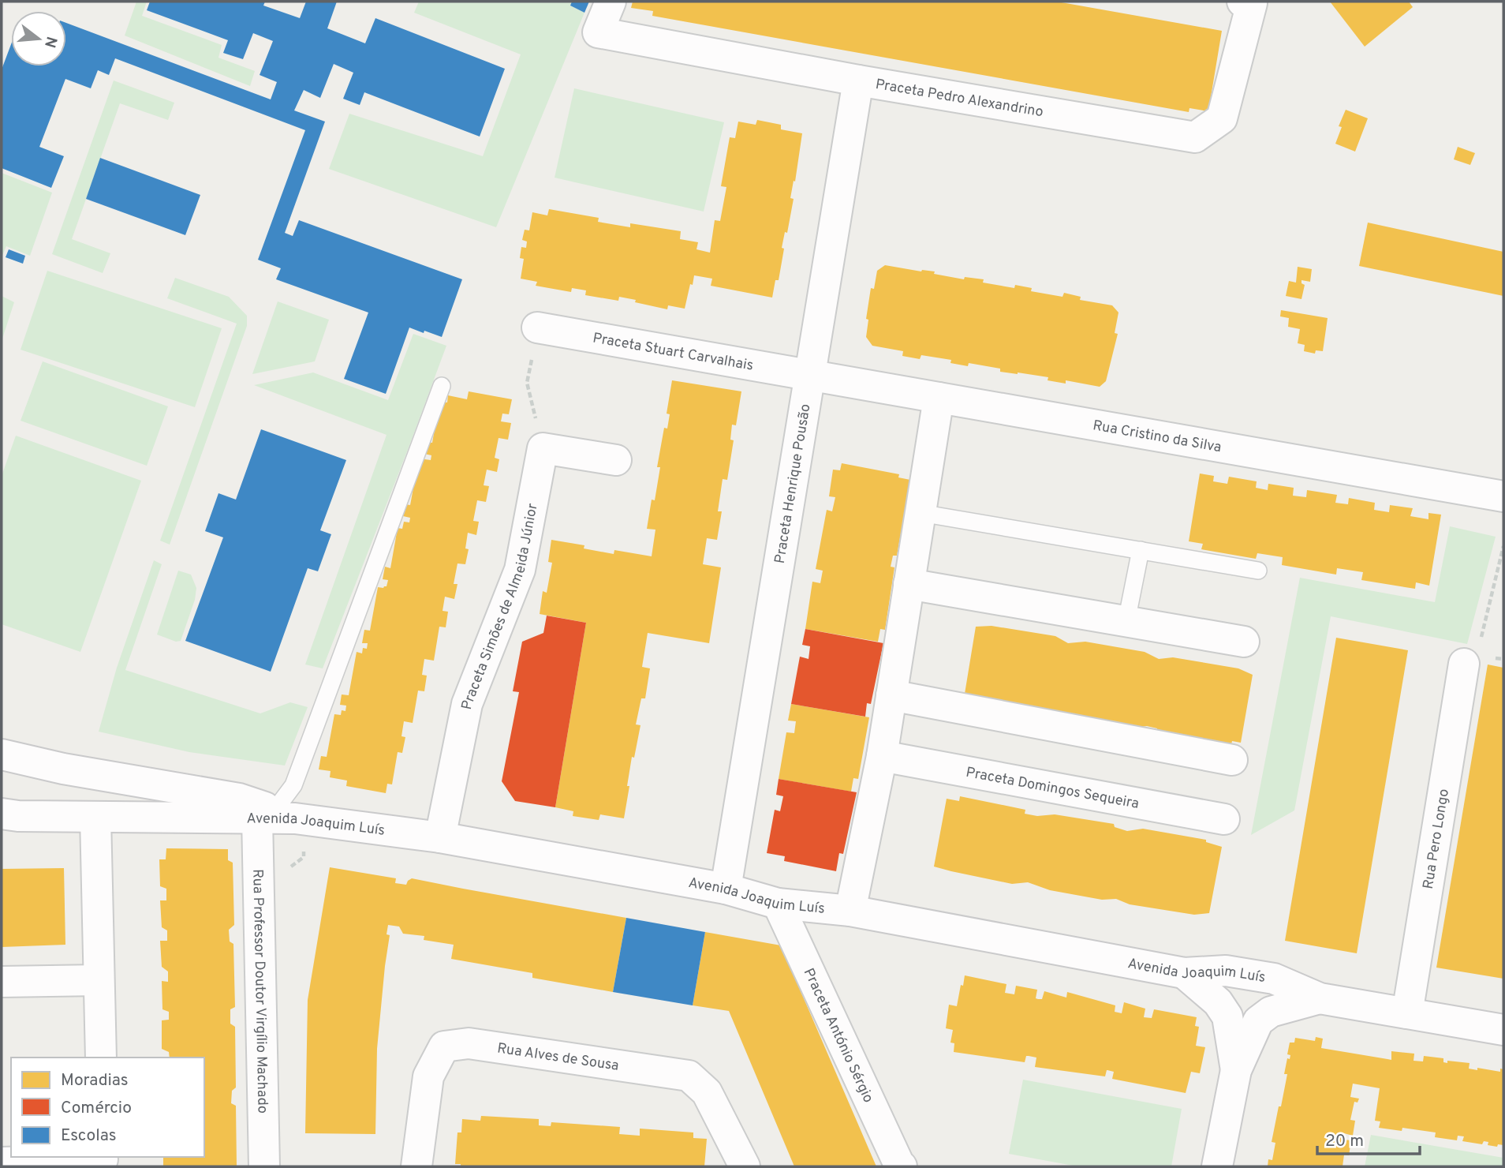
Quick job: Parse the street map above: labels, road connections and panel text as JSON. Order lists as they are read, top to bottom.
{
  "streets": {
    "street": [
      "Praceta Pedro Alexandrino",
      "Praceta Stuart Carvalhais",
      "Rua Cristino da Silva",
      "Praceta Henrique Pousão",
      "Praceta Simões de Almeida Júnior",
      "Praceta Domingos Sequeira",
      "Avenida Joaquim Luís",
      "Rua Pero Longo",
      "Rua Professor Doutor Virgílio Machado",
      "Praceta António Sérgio",
      "Rua Alves de Sousa"
    ]
  },
  "crossings": [
    ["Praceta Pedro Alexandrino", "Praceta Henrique Pousão"],
    ["Praceta Stuart Carvalhais", "Rua Cristino da Silva"],
    ["Praceta Stuart Carvalhais", "Praceta Henrique Pousão"],
    ["Rua Cristino da Silva", "Praceta Henrique Pousão"],
    ["Praceta Henrique Pousão", "Avenida Joaquim Luís"],
    ["Praceta Simões de Almeida Júnior", "Avenida Joaquim Luís"],
    ["Avenida Joaquim Luís", "Rua Pero Longo"],
    ["Avenida Joaquim Luís", "Rua Professor Doutor Virgílio Machado"],
    ["Avenida Joaquim Luís", "Praceta António Sérgio"]
  ],
  "legend": ["Moradias", "Comércio", "Escolas"],
  "scale_bar": "20 m",
  "north": "right"
}
